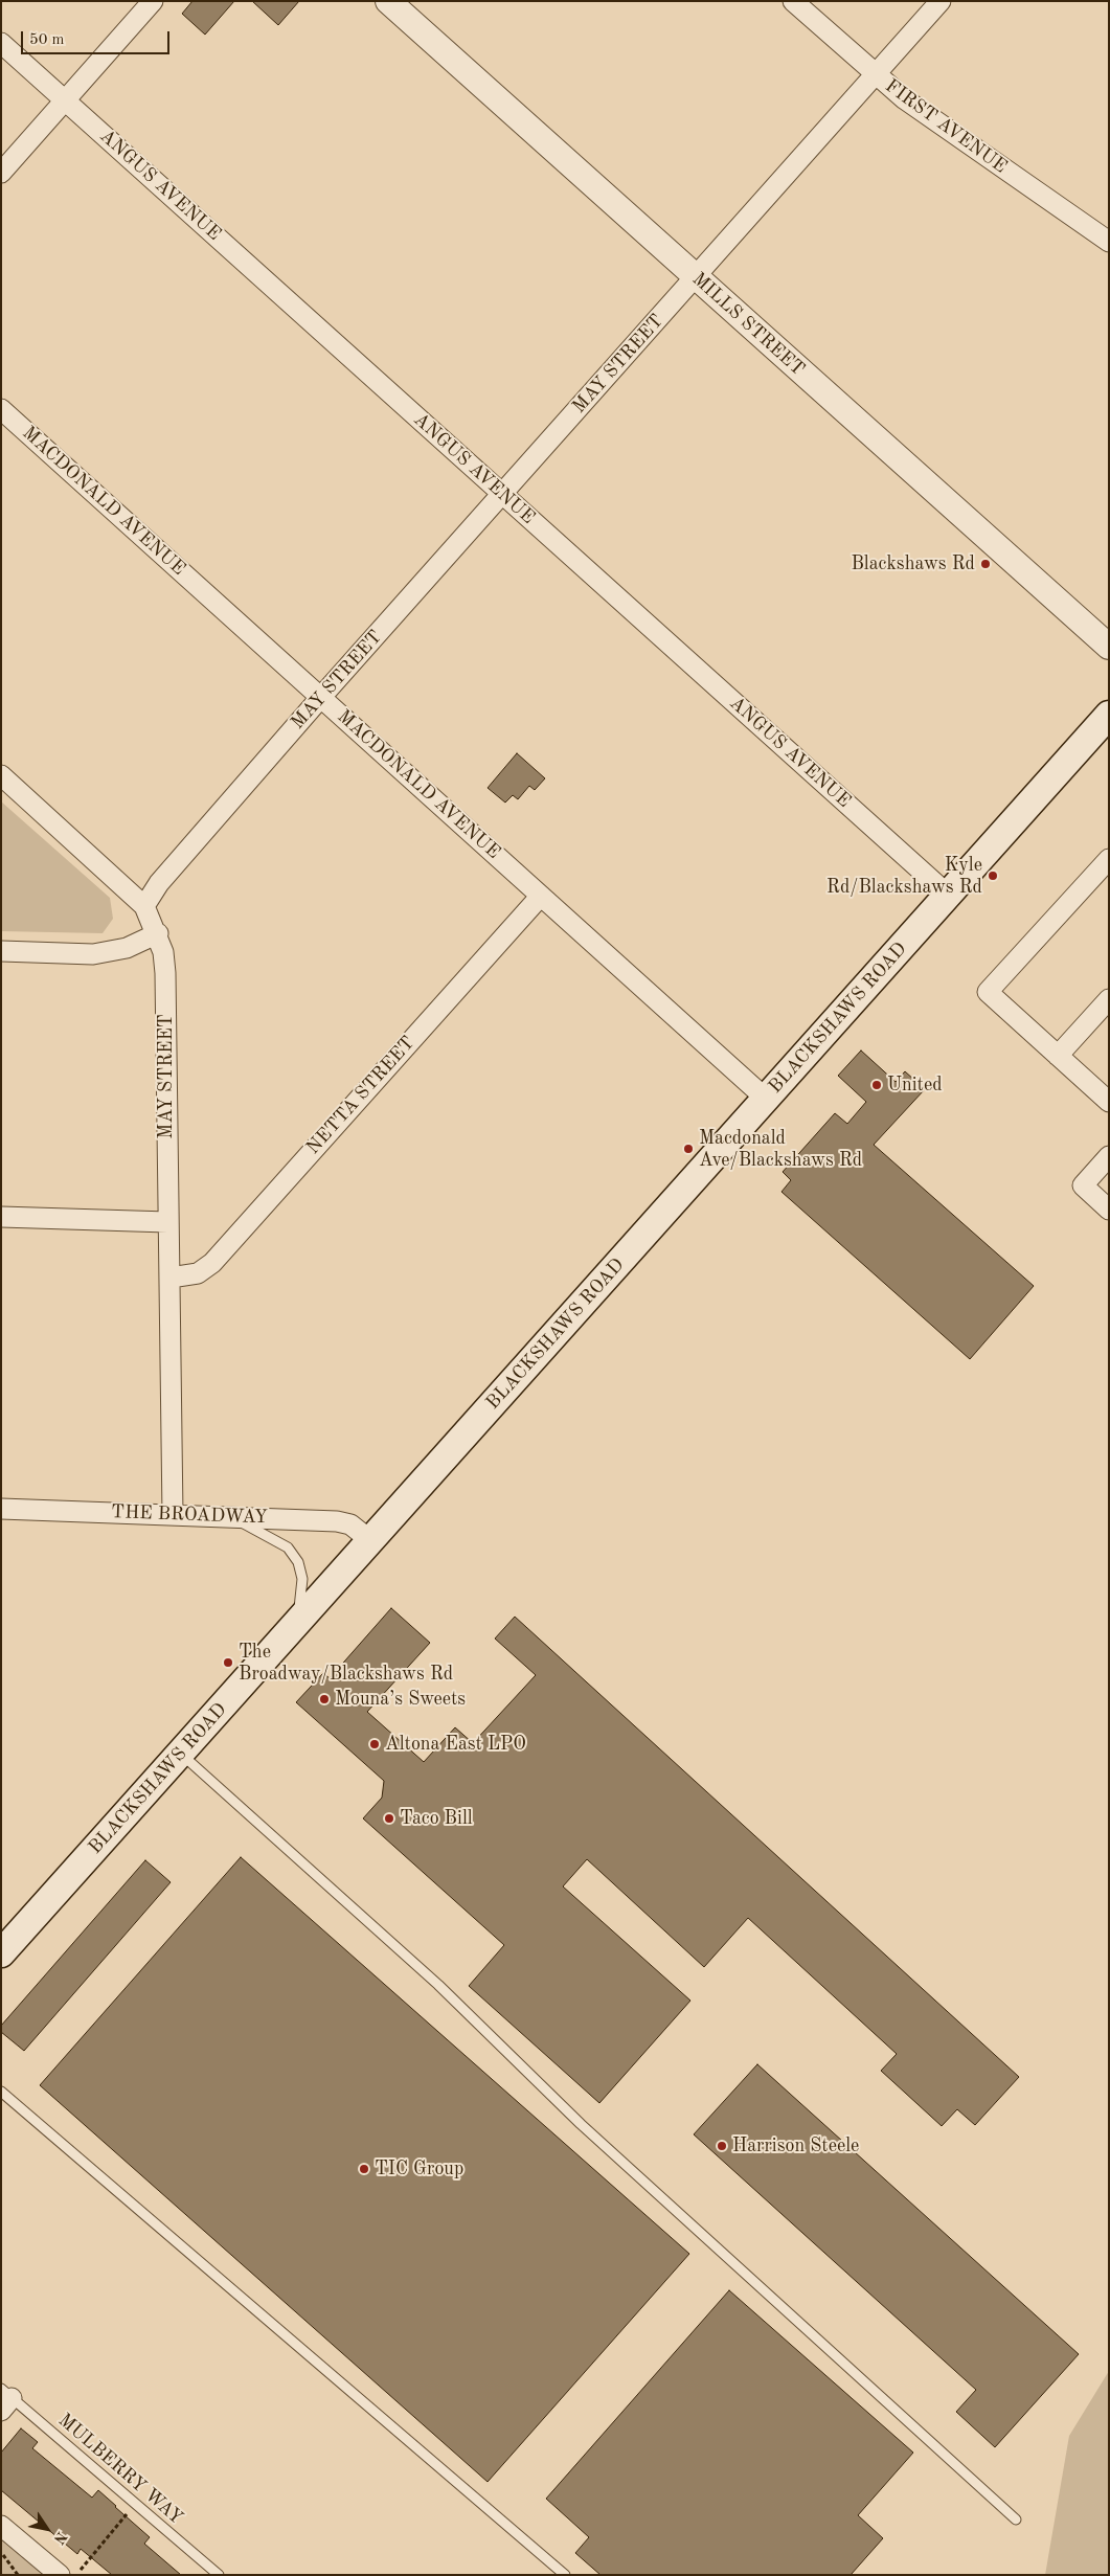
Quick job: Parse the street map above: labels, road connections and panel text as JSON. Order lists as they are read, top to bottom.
{
  "streets": {
    "main road": ["BLACKSHAWS ROAD"],
    "street": [
      "FIRST AVENUE",
      "ANGUS AVENUE",
      "MILLS STREET",
      "MAY STREET",
      "MACDONALD AVENUE",
      "NETTA STREET",
      "THE BROADWAY"
    ],
    "lane": ["MULBERRY WAY"]
  },
  "crossings": [
    ["FIRST AVENUE", "MAY STREET"],
    ["ANGUS AVENUE", "MAY STREET"],
    ["ANGUS AVENUE", "BLACKSHAWS ROAD"],
    ["MILLS STREET", "MAY STREET"],
    ["MAY STREET", "MACDONALD AVENUE"],
    ["MAY STREET", "NETTA STREET"],
    ["MAY STREET", "THE BROADWAY"],
    ["MACDONALD AVENUE", "BLACKSHAWS ROAD"],
    ["MACDONALD AVENUE", "NETTA STREET"],
    ["BLACKSHAWS ROAD", "THE BROADWAY"]
  ],
  "places": [
    "Blackshaws Rd",
    "Kyle Rd/Blackshaws Rd",
    "United",
    "Macdonald Ave/Blackshaws Rd",
    "The Broadway/Blackshaws Rd",
    "Mouna’s Sweets",
    "Altona East LPO",
    "Taco Bill",
    "Harrison Steele",
    "TIC Group"
  ],
  "scale_bar": "50 m",
  "north": "bottom right"
}
